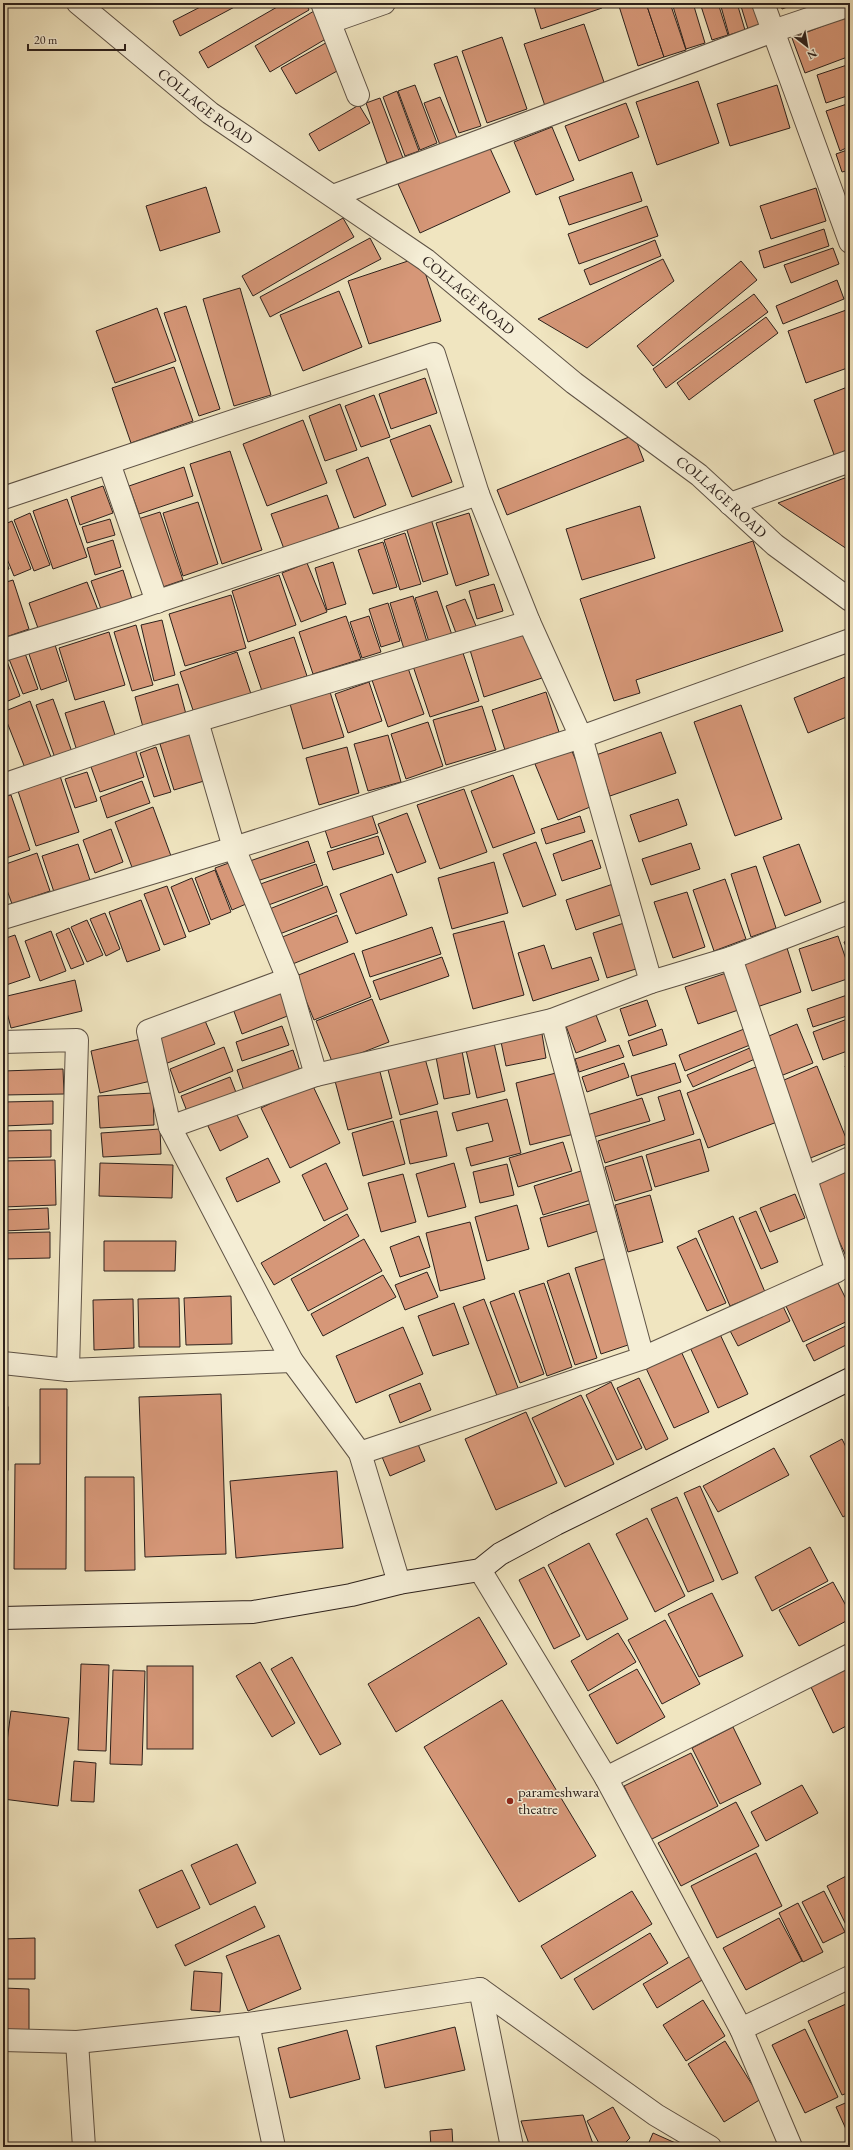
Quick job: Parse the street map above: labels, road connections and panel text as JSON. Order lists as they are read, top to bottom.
{
  "streets": {
    "street": ["COLLAGE ROAD"]
  },
  "places": ["parameshwara theatre"],
  "scale_bar": "20 m",
  "north": "bottom right"
}
